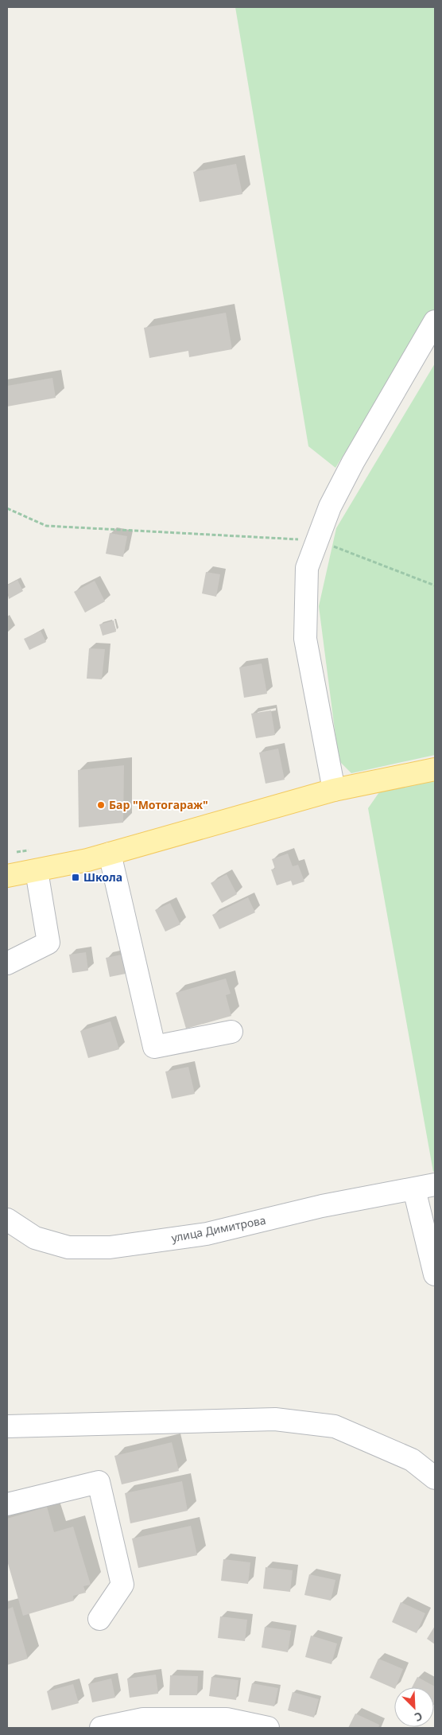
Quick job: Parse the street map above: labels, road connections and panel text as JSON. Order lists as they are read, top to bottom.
{
  "streets": {
    "street": ["улица Димитрова"]
  },
  "places": {
    "other": ["Бар \"Мотогараж\""],
    "transit": ["Школа"]
  },
  "north": "bottom right"
}
